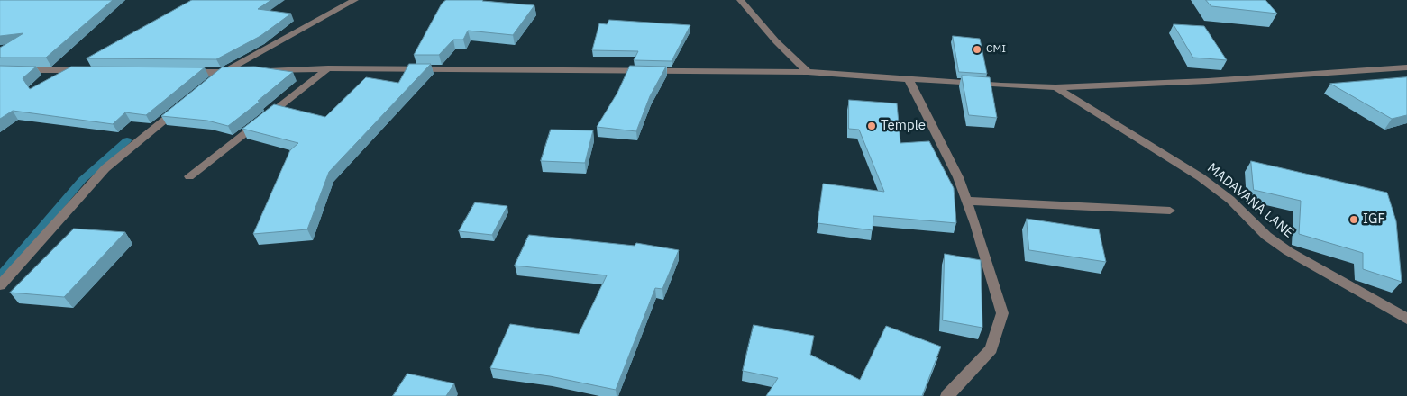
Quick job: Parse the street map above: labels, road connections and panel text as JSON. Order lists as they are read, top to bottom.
{
  "streets": {
    "street": ["MADAVANA LANE"]
  },
  "places": ["CMI", "Temple", "IGF"]
}
